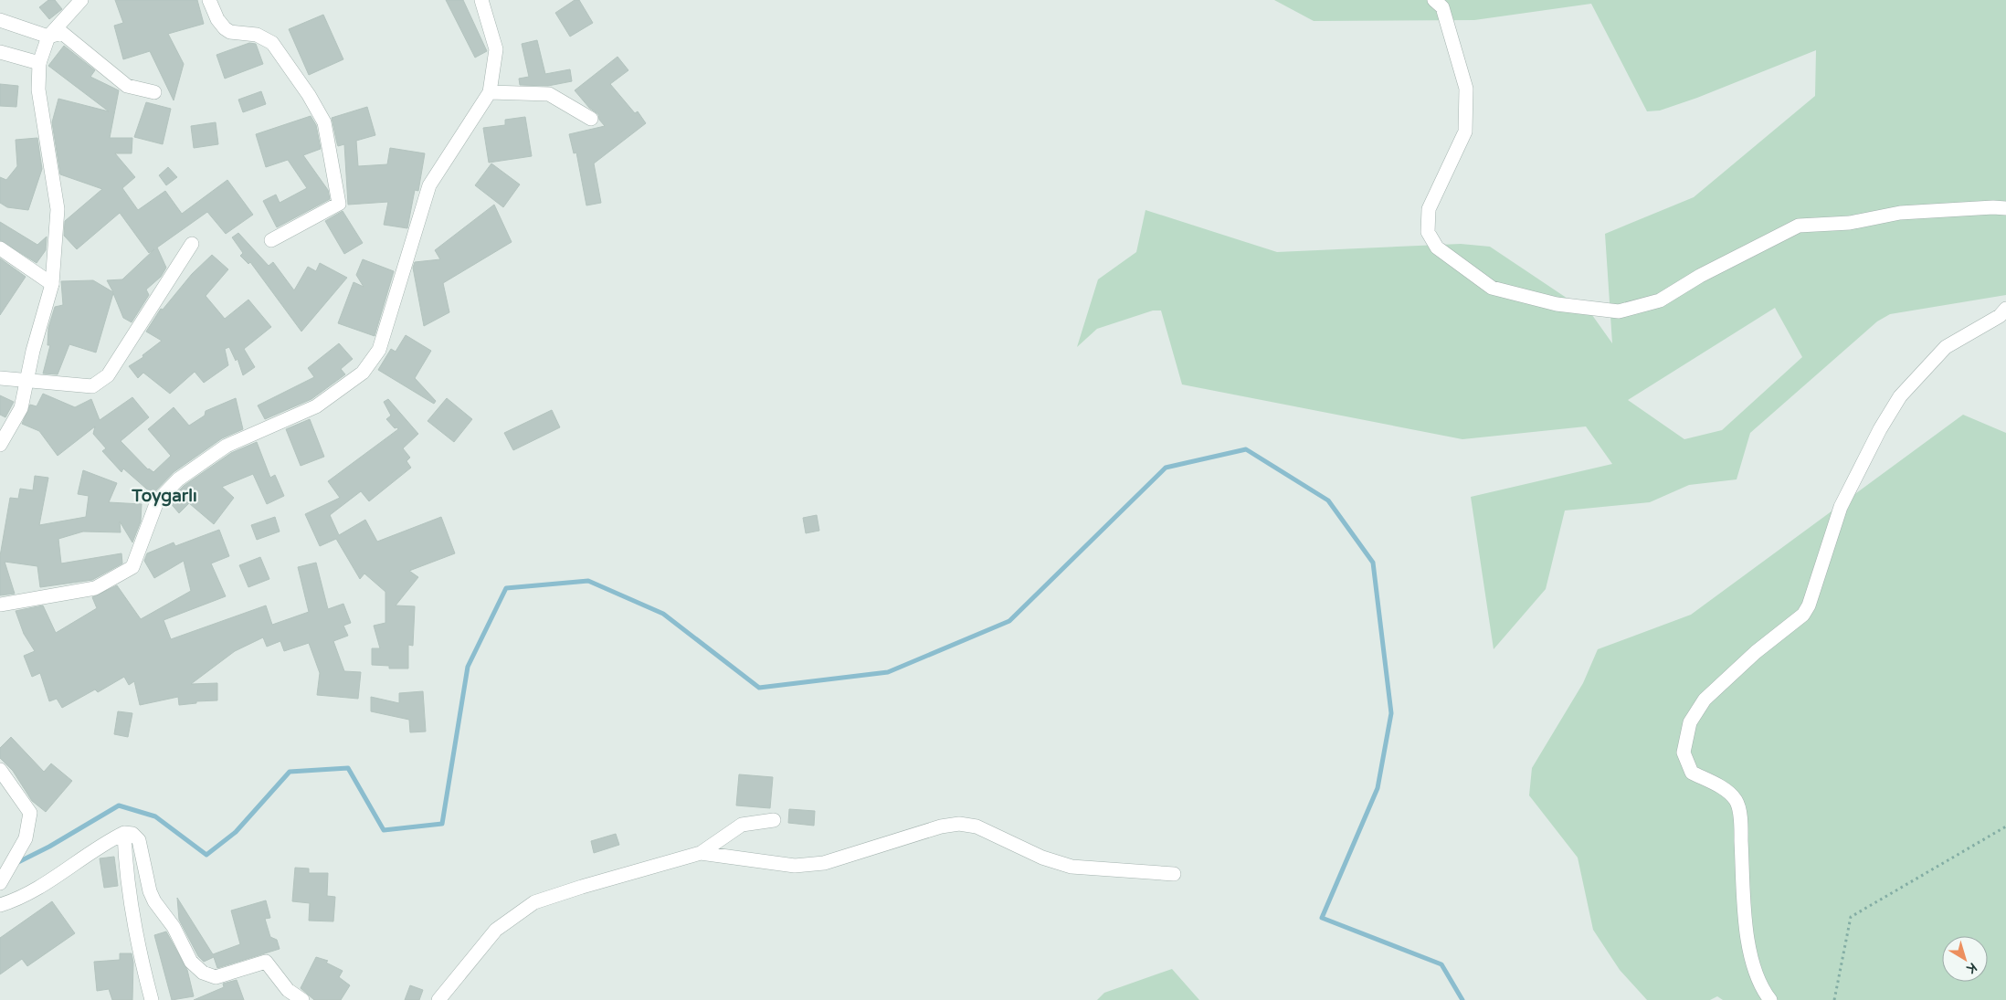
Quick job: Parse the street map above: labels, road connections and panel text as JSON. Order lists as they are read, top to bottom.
{
  "districts": ["Toygarlı"],
  "north": "bottom right"
}
